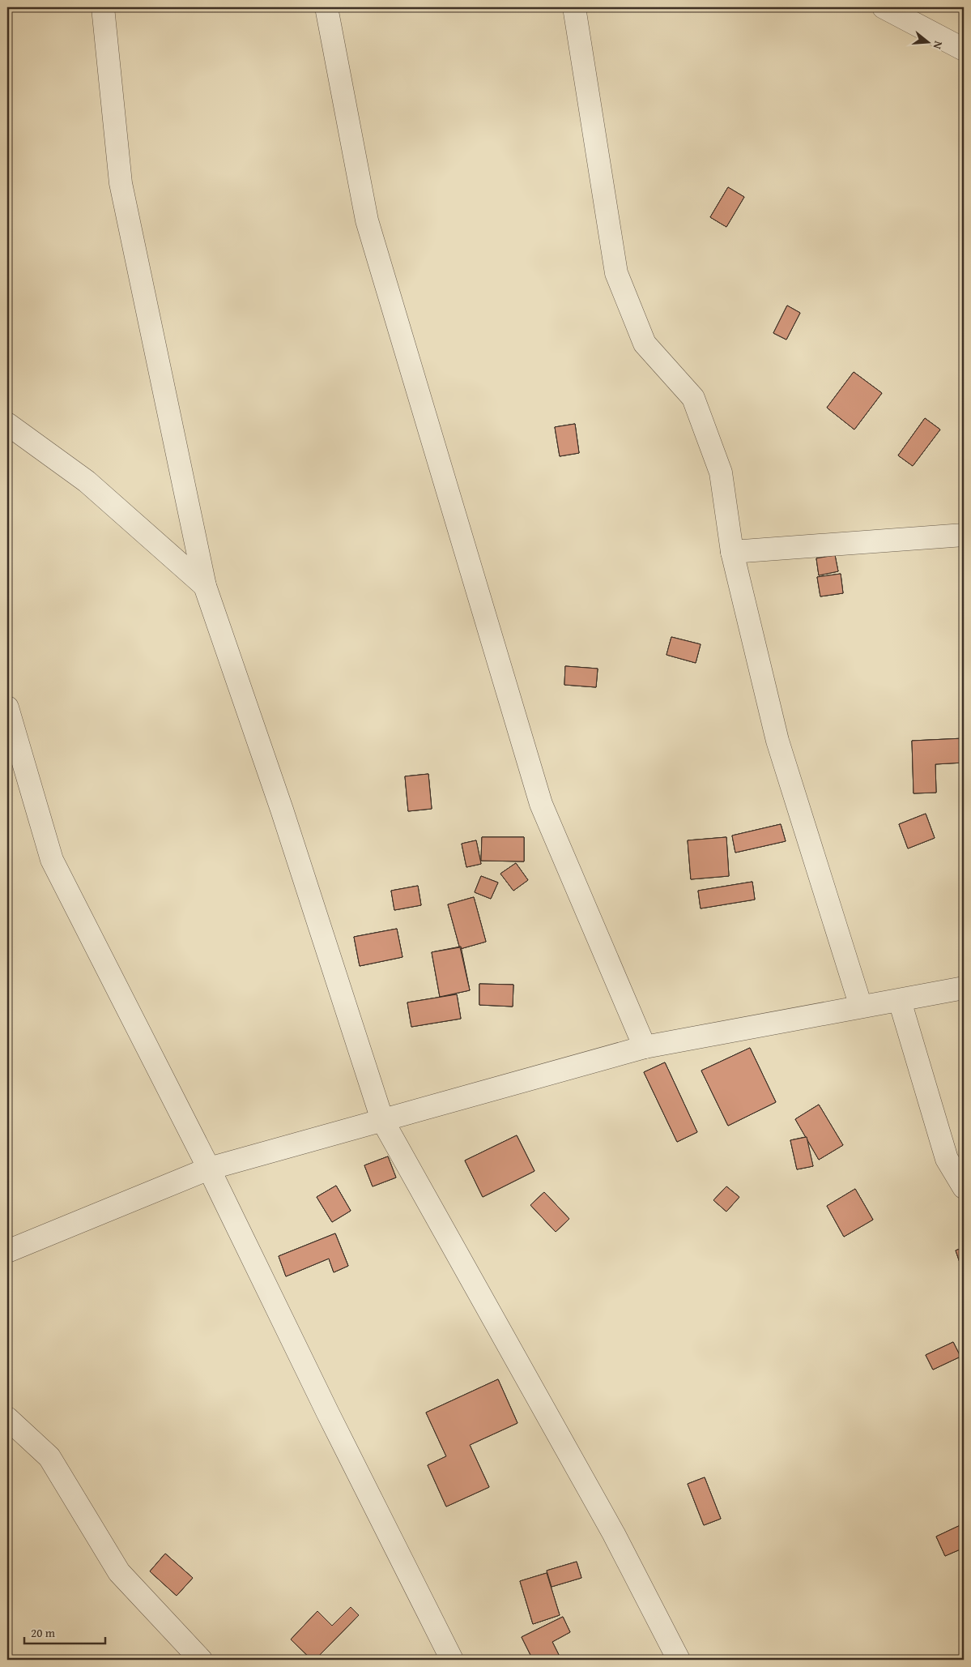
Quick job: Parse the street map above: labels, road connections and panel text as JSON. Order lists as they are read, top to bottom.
{
  "scale_bar": "20 m",
  "north": "right"
}
